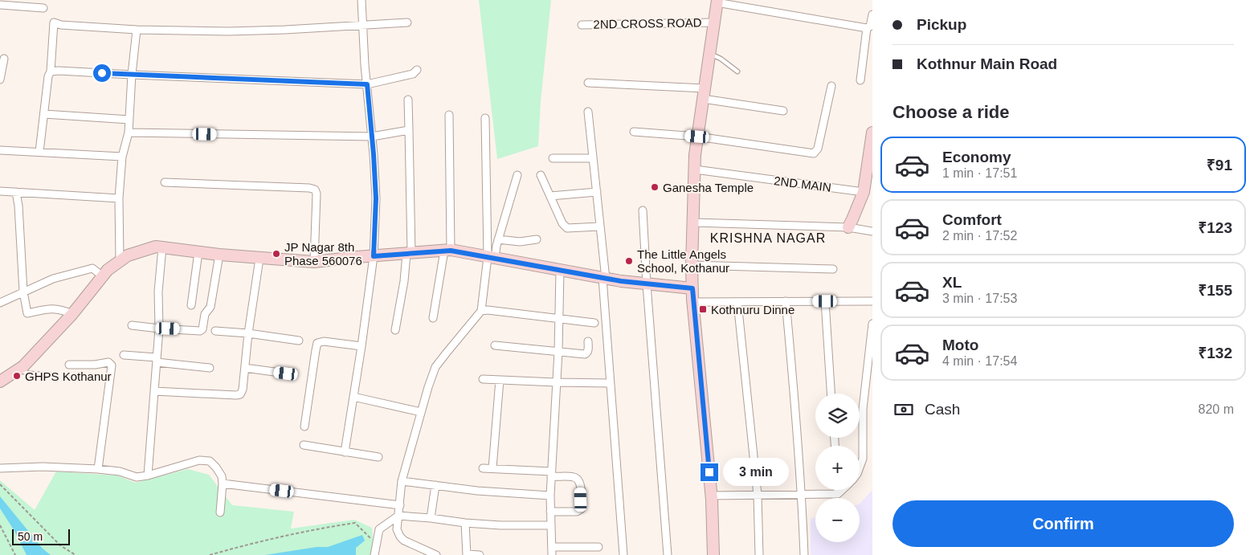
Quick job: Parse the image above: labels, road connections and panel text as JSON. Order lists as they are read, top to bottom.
{
  "streets": {
    "street": ["2ND CROSS ROAD", "2ND MAIN"]
  },
  "districts": ["KRISHNA NAGAR"],
  "places": {
    "other": [
      "Ganesha Temple",
      "JP Nagar 8th Phase 560076",
      "The Little Angels School, Kothanur",
      "GHPS Kothanur"
    ],
    "transit": ["Kothnuru Dinne"]
  },
  "scale_bar": "50 m",
  "page": {
    "banner": ["Pickup", "Kothnur Main Road"],
    "heading": "Choose a ride",
    "list": [
      {
        "name": "Economy",
        "note": "1 min · 17:51",
        "value": "₹91"
      },
      {
        "name": "Comfort",
        "note": "2 min · 17:52",
        "value": "₹123"
      },
      {
        "name": "XL",
        "note": "3 min · 17:53",
        "value": "₹155"
      },
      {
        "name": "Moto",
        "note": "4 min · 17:54",
        "value": "₹132"
      }
    ],
    "pay": ["Cash", "820 m"],
    "map_buttons": ["+", "−"],
    "bubble": "3 min",
    "buttons": "Confirm",
    "scale": "50 m"
  }
}
